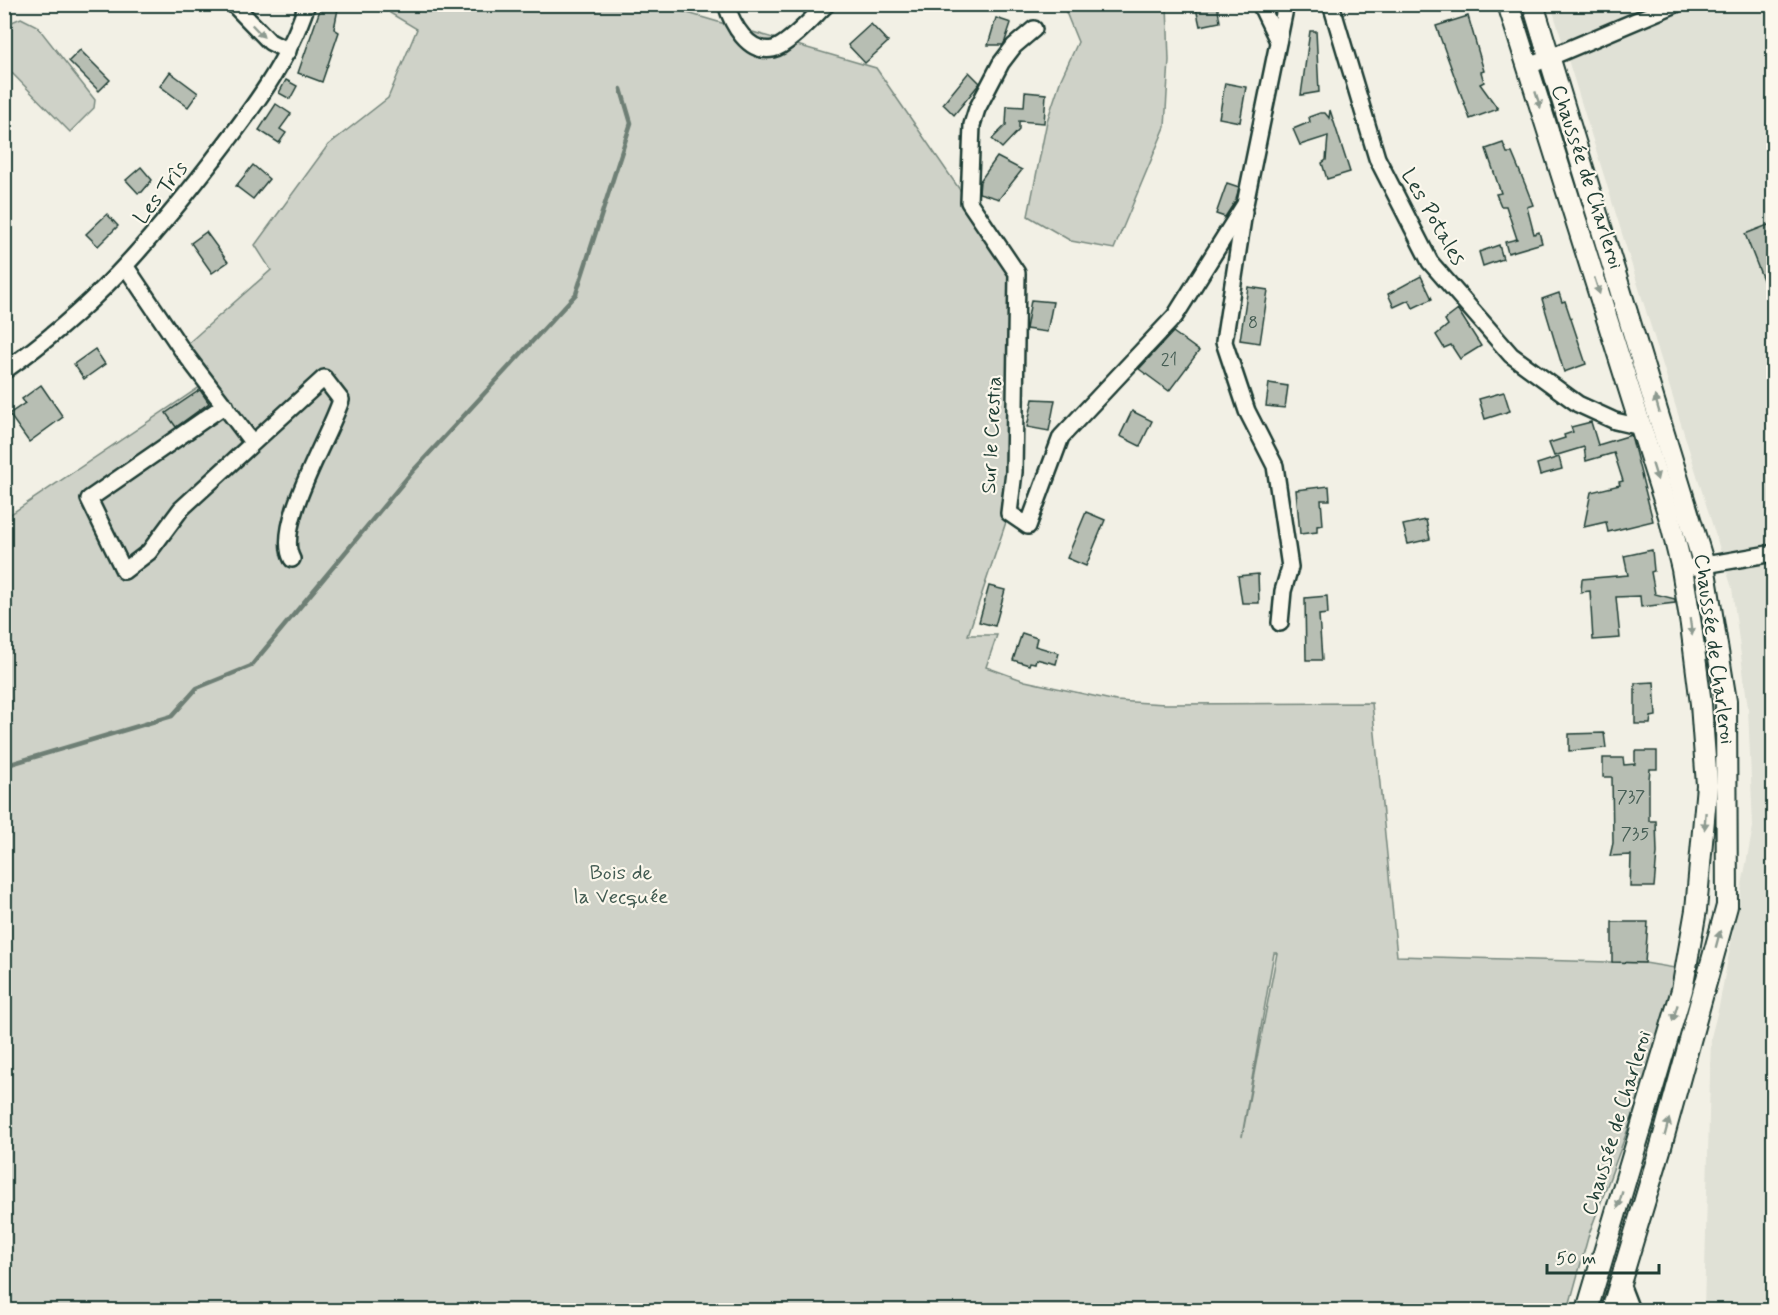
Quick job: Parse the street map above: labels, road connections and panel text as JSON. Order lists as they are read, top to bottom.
{
  "streets": {
    "main road": ["Chaussée de Charleroi"],
    "street": ["Les Trîs", "Les Potales", "Sur le Crestia"]
  },
  "crossings": [
    ["Chaussée de Charleroi", "Les Potales"]
  ],
  "parks": ["Bois de la Vecquée"],
  "house_numbers": [
    "8",
    "21",
    "737",
    "735"
  ],
  "scale_bar": "50 m"
}
